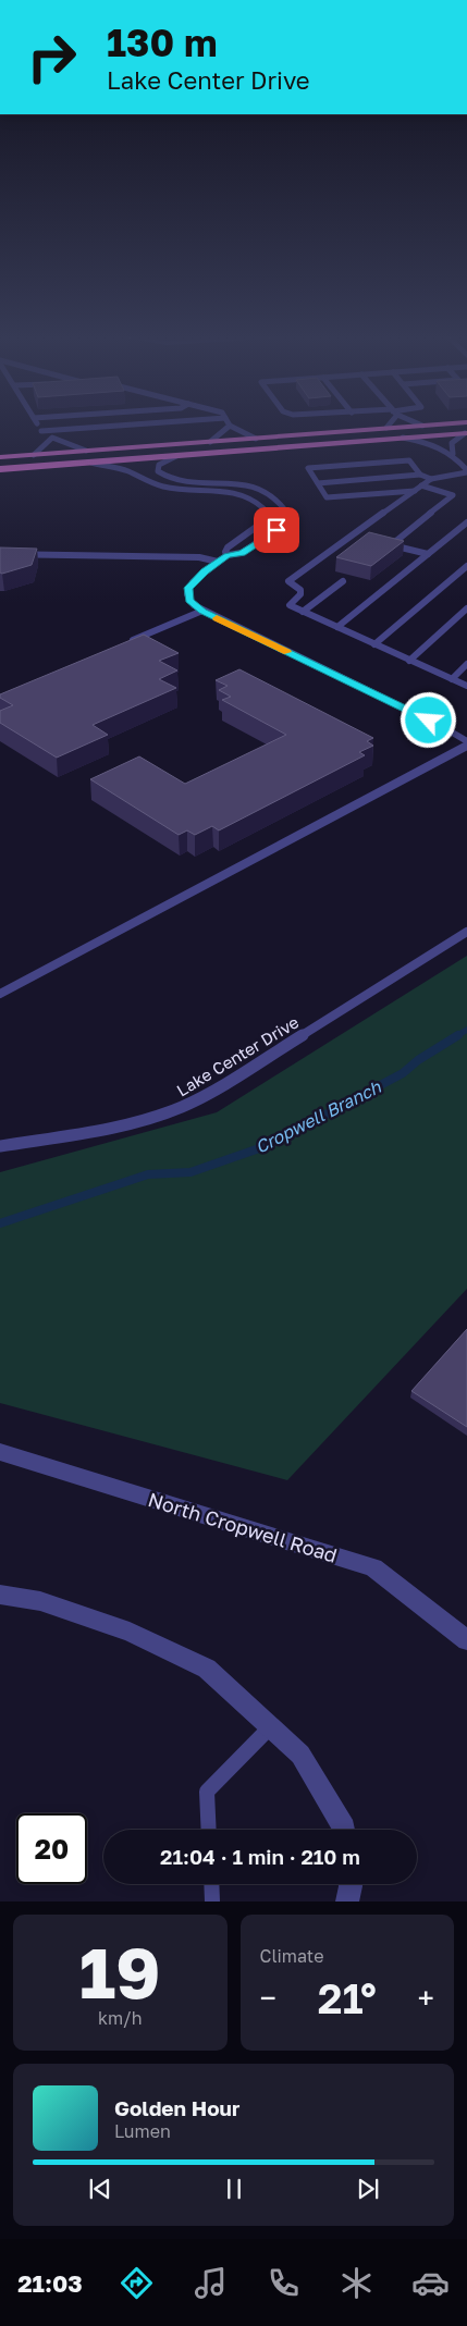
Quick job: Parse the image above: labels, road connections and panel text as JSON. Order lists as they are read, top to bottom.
{
  "streets": {
    "street": ["North Cropwell Road"],
    "lane": ["Lake Center Drive"]
  },
  "water": ["Cropwell Branch"],
  "page": {
    "turn": ["130 m", "Lake Center Drive"],
    "limit": "20",
    "trip": "21:04 · 1 min · 210 m",
    "tile": [
      ["19", "km/h"],
      "Climate"
    ],
    "heat": ["−", "21°", "+"],
    "song": ["Golden Hour", "Lumen"],
    "tabs": "21:03"
  }
}
